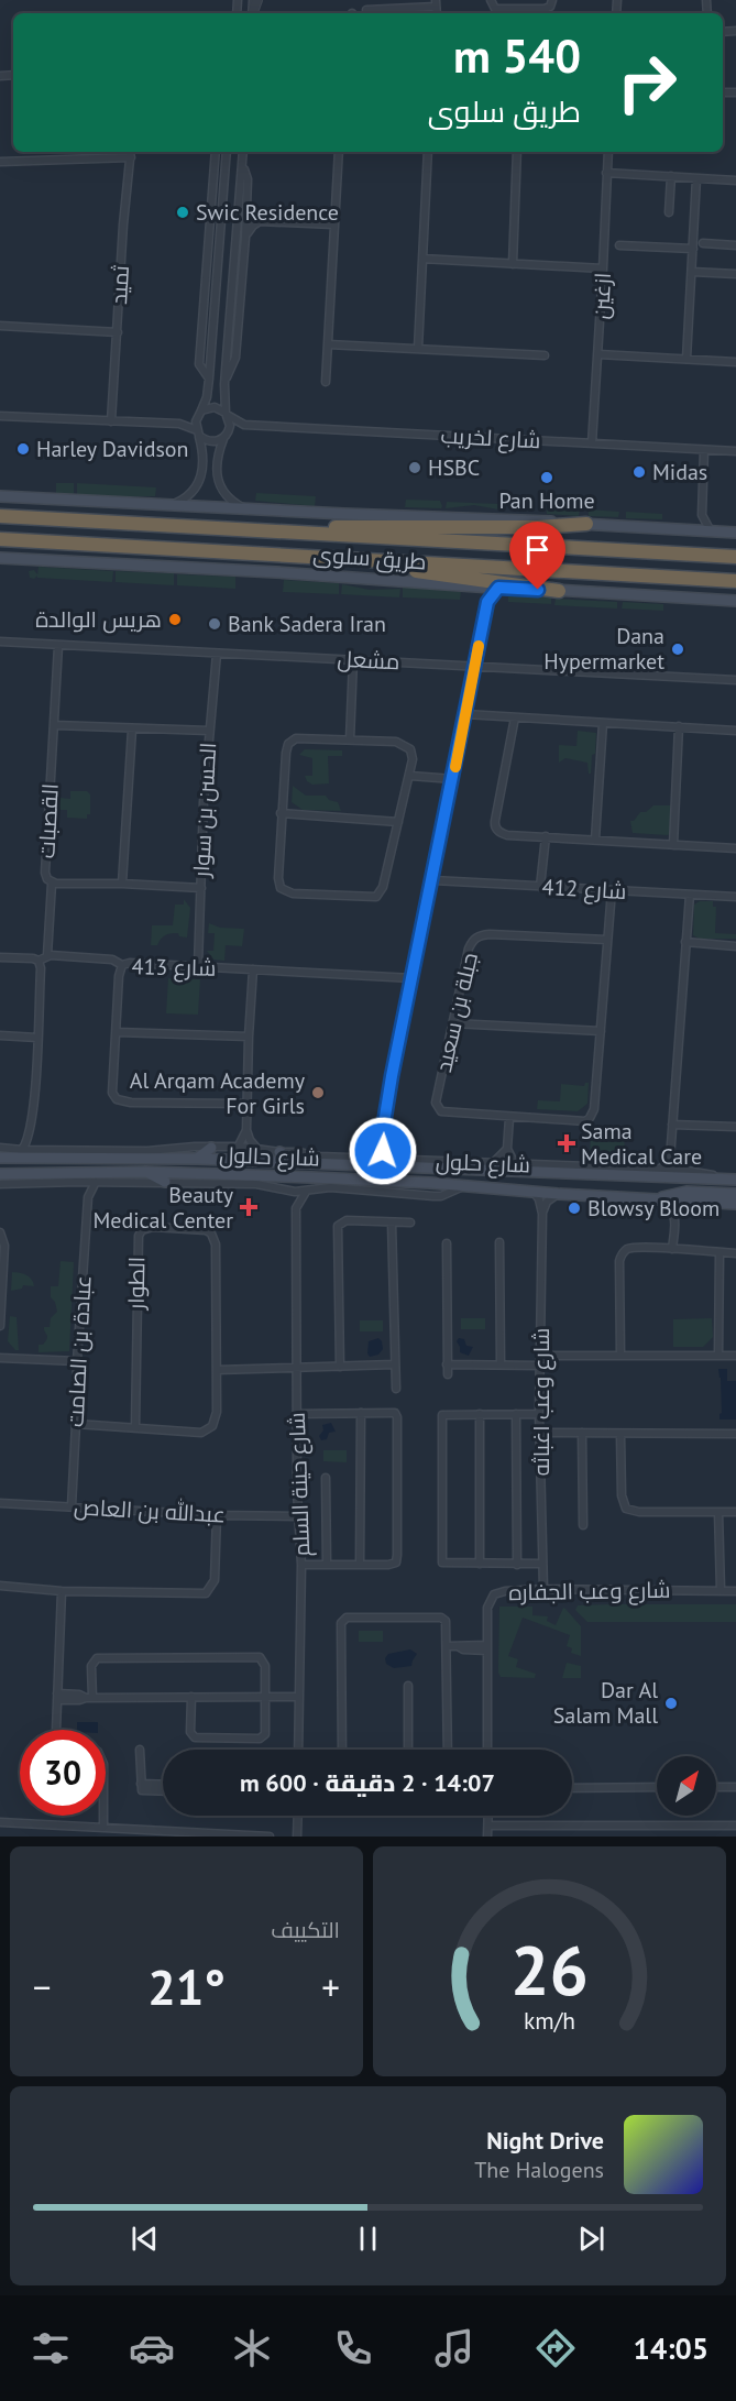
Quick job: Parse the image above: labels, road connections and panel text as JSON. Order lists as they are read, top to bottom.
{
  "streets": {
    "highway": ["طريق سلوى"],
    "main road": ["شارع حالول"],
    "street": [
      "ثميد",
      "ازغين",
      "شارع لخريب",
      "مشعل",
      "الحسن بن سوار",
      "القصبات",
      "شارع 412",
      "شارع 413",
      "جبلة بن سعيد",
      "شارع حلول",
      "الطوار",
      "عبادة بن الصامت",
      "شارع وعب اغباثه",
      "شارع حينة السلم",
      "عبدالله بن العاص",
      "شارع وعب الجفاره"
    ]
  },
  "crossings": [
    ["ازغين", "شارع لخريب"],
    ["مشعل", "الحسن بن سوار"],
    ["مشعل", "القصبات"],
    ["الحسن بن سوار", "القصبات"],
    ["الحسن بن سوار", "شارع 413"],
    ["شارع 412", "جبلة بن سعيد"],
    ["شارع حالول", "شارع حلول"],
    ["شارع حالول", "شارع وعب اغباثه"],
    ["شارع حلول", "عبادة بن الصامت"],
    ["الطوار", "عبادة بن الصامت"],
    ["عبادة بن الصامت", "عبدالله بن العاص"],
    ["شارع وعب اغباثه", "شارع وعب الجفاره"],
    ["شارع حينة السلم", "عبدالله بن العاص"]
  ],
  "places": {
    "other": [
      "Swic Residence",
      "Harley Davidson",
      "HSBC",
      "Midas",
      "Pan Home",
      "هريس الوالدة",
      "Bank Sadera Iran",
      "Dana Hypermarket",
      "Al Arqam Academy For Girls",
      "Blowsy Bloom",
      "Dar Al Salam Mall"
    ],
    "health": ["Sama Medical Care", "Beauty Medical Center"]
  },
  "north": "top right",
  "page": {
    "turn": ["540 m", "طريق سلوى"],
    "limit": "30",
    "trip": "14:07 · 2 دقيقة · 600 m",
    "tile": "التكييف",
    "heat": ["−", "21°", "+"],
    "song": ["Night Drive", "The Halogens"],
    "tabs": "14:05",
    "gauge": ["26", "km/h"]
  }
}
